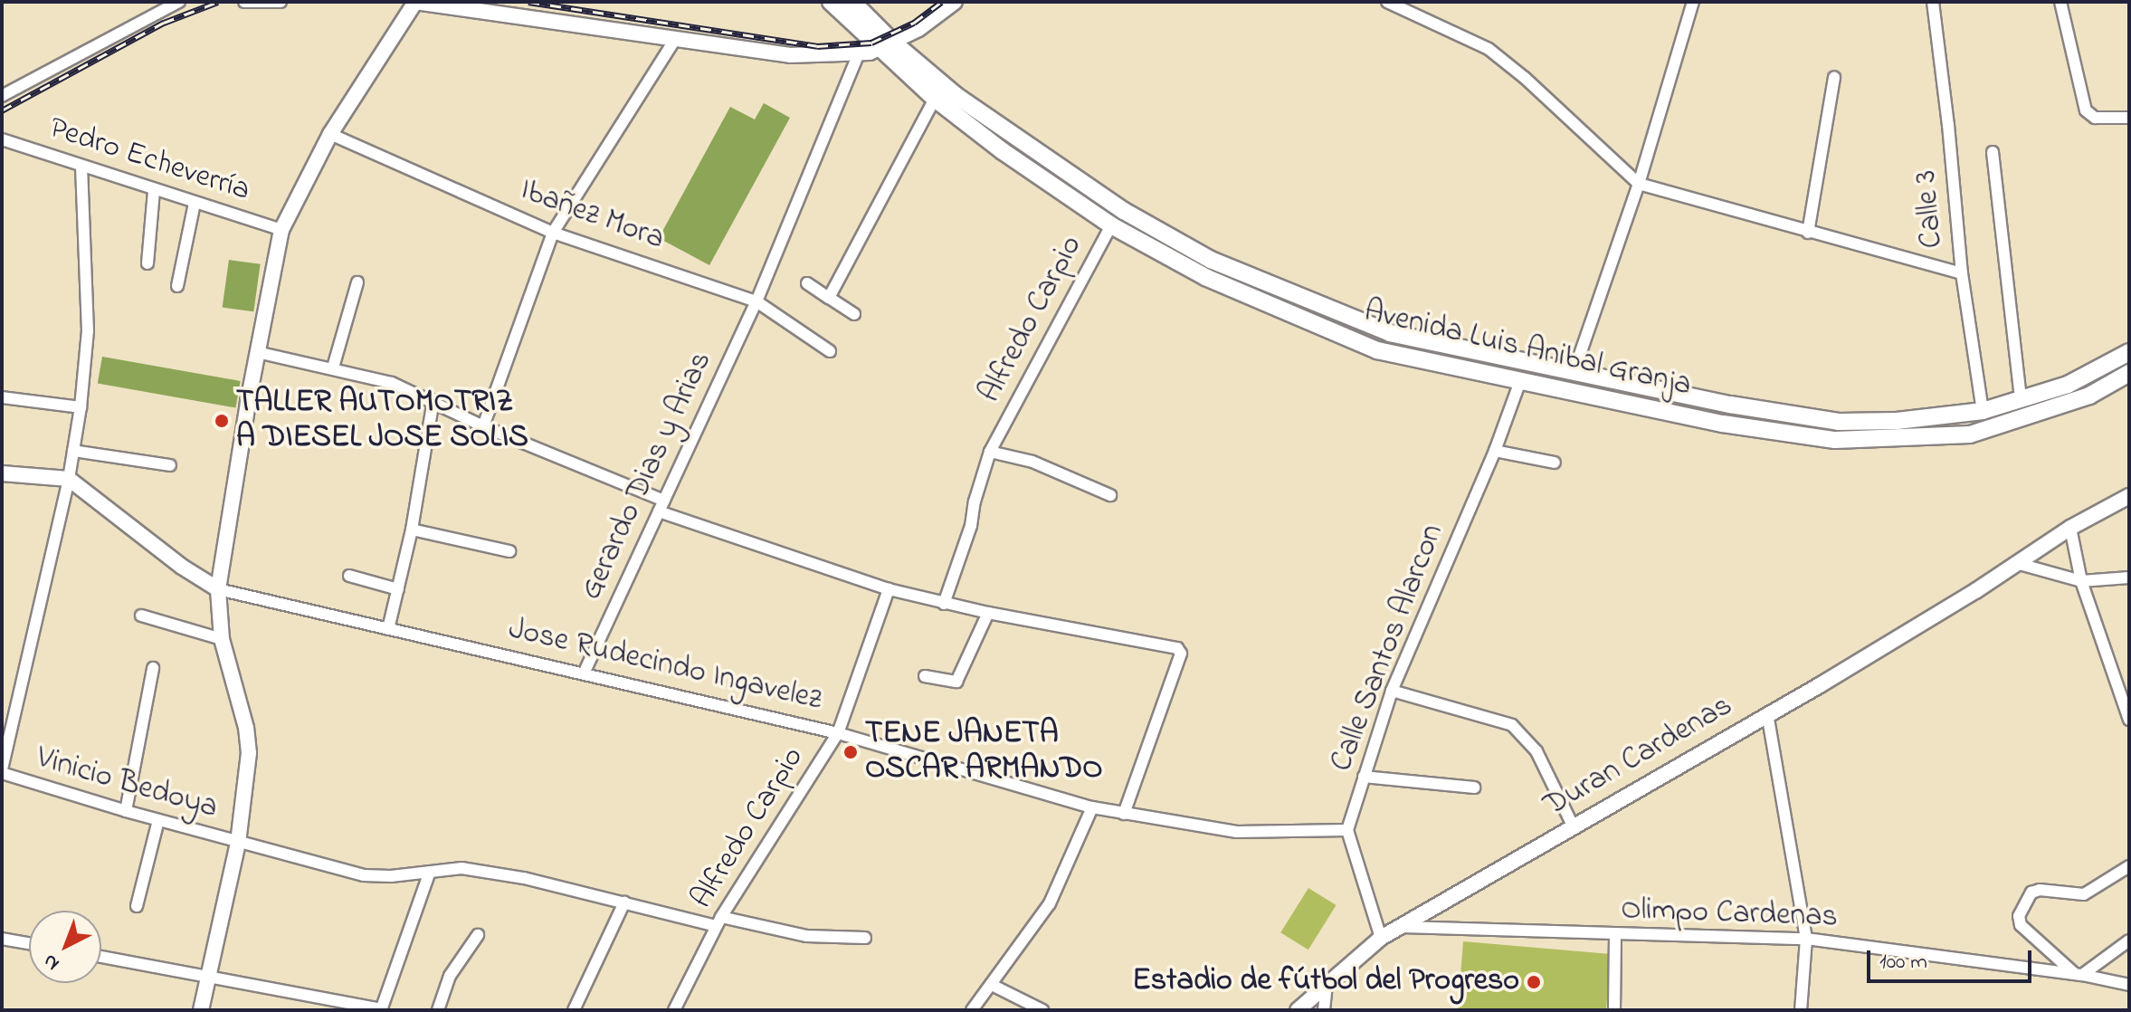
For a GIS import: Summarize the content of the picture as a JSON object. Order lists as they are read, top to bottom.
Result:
{
  "streets": {
    "main road": ["Avenida Luis Anibal Granja"],
    "street": [
      "Pedro Echeverría",
      "Calle 3",
      "Ibañez Mora",
      "Alfredo Carpio",
      "Gerardo Dias y Arias",
      "Calle Santos Alarcon",
      "Jose Rudecindo Ingavelez",
      "Duran Cardenas",
      "Vinicio Bedoya",
      "Olimpo Cardenas"
    ]
  },
  "crossings": [
    ["Calle 3", "Avenida Luis Anibal Granja"],
    ["Ibañez Mora", "Gerardo Dias y Arias"],
    ["Alfredo Carpio", "Avenida Luis Anibal Granja"],
    ["Alfredo Carpio", "Jose Rudecindo Ingavelez"],
    ["Alfredo Carpio", "Vinicio Bedoya"],
    ["Avenida Luis Anibal Granja", "Calle Santos Alarcon"],
    ["Gerardo Dias y Arias", "Jose Rudecindo Ingavelez"],
    ["Calle Santos Alarcon", "Jose Rudecindo Ingavelez"],
    ["Duran Cardenas", "Olimpo Cardenas"]
  ],
  "places": ["TALLER AUTOMOTRIZ A DIESEL JOSE SOLIS", "TENE JANETA OSCAR ARMANDO", "Estadio de fútbol del Progreso"],
  "scale_bar": "100 m",
  "north": "bottom left"
}
